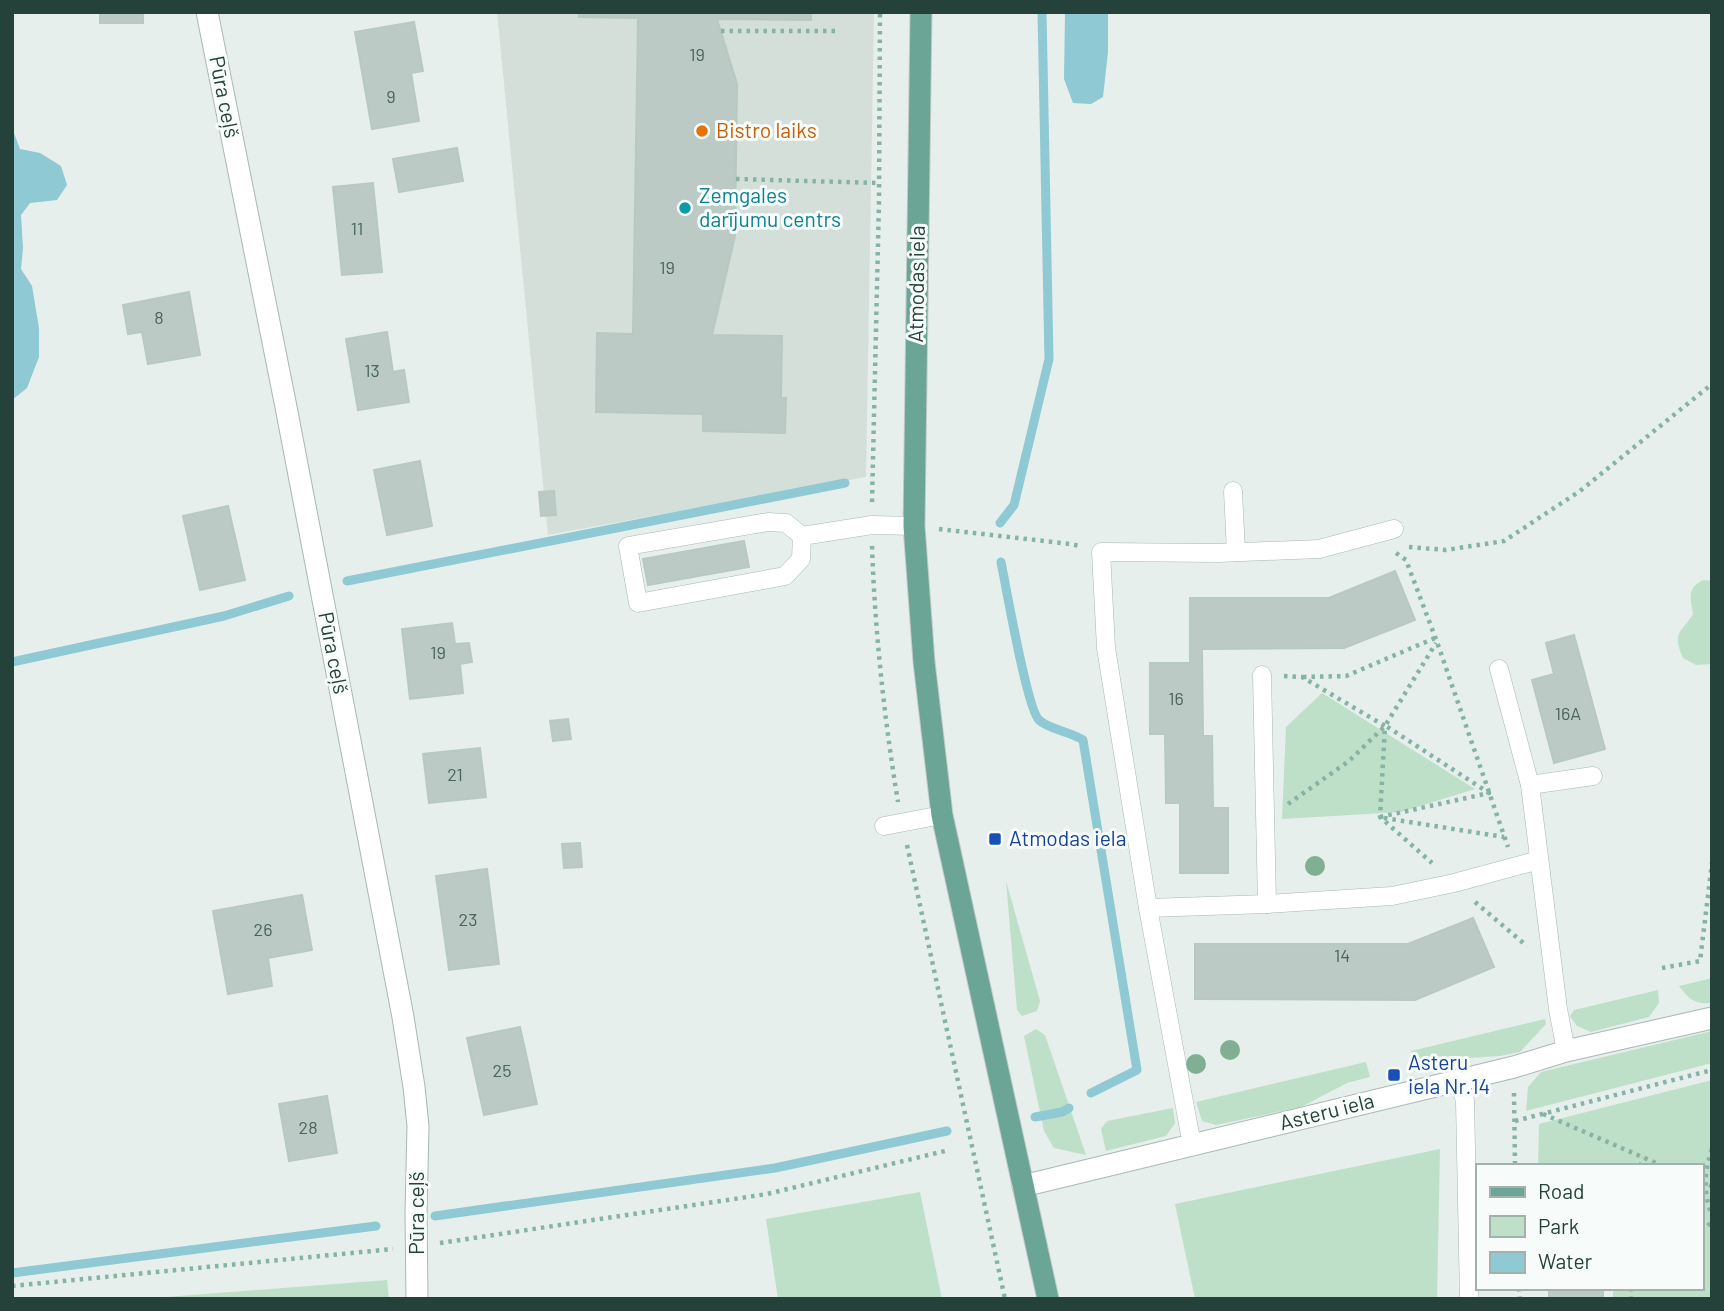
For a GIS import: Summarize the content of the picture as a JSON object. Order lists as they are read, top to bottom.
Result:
{
  "streets": {
    "main road": ["Atmodas iela"],
    "street": ["Pūra ceļš", "Asteru iela"]
  },
  "crossings": [
    ["Atmodas iela", "Asteru iela"]
  ],
  "places": {
    "other": ["Bistro laiks", "Zemgales darījumu centrs"],
    "transit": ["Atmodas iela", "Asteru iela Nr.14"]
  },
  "house_numbers": [
    "19",
    "9",
    "11",
    "19",
    "8",
    "13",
    "19",
    "16",
    "16A",
    "21",
    "23",
    "26",
    "14",
    "25",
    "28"
  ],
  "legend": ["Road", "Park", "Water"]
}
